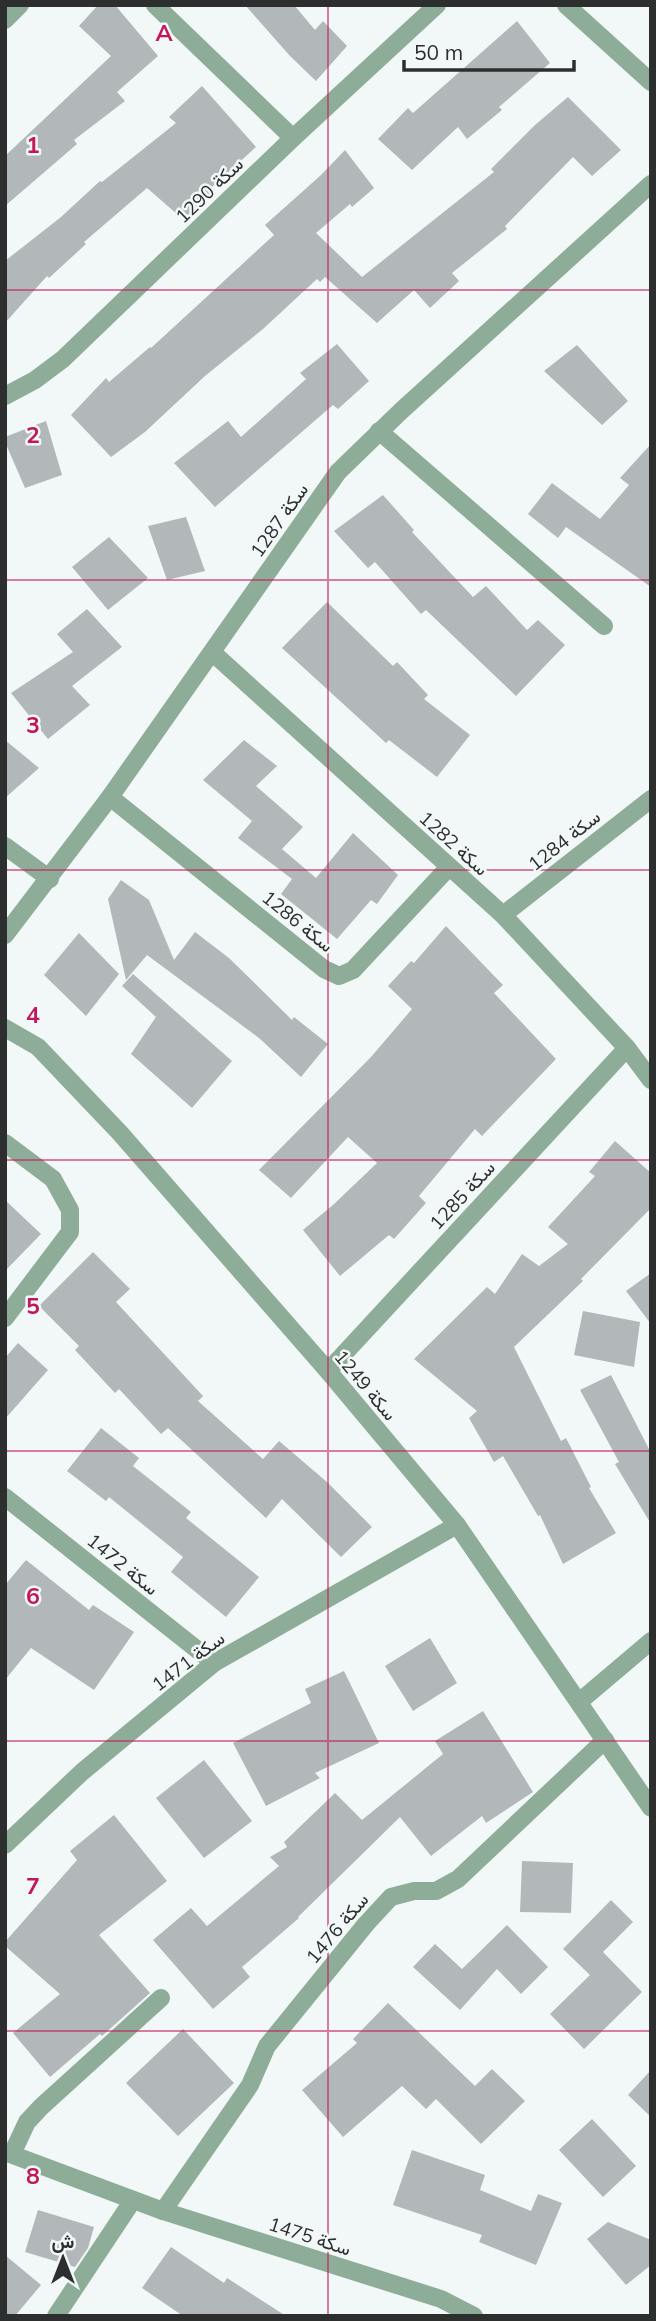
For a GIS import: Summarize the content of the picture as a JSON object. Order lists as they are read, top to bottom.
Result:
{
  "streets": {
    "street": [
      "سكة 1290",
      "سكة 1287",
      "سكة 1284",
      "سكة 1282",
      "سكة 1286",
      "سكة 1285",
      "سكة 1249",
      "سكة 1472",
      "سكة 1471",
      "سكة 1476",
      "سكة 1475"
    ]
  },
  "crossings": [
    ["سكة 1287", "سكة 1282"],
    ["سكة 1287", "سكة 1286"],
    ["سكة 1284", "سكة 1282"],
    ["سكة 1282", "سكة 1286"],
    ["سكة 1282", "سكة 1285"],
    ["سكة 1285", "سكة 1249"],
    ["سكة 1249", "سكة 1471"],
    ["سكة 1249", "سكة 1476"],
    ["سكة 1472", "سكة 1471"],
    ["سكة 1476", "سكة 1475"]
  ],
  "scale_bar": "50 m",
  "north": "top",
  "grid": {
    "columns": ["A"],
    "rows": [
      "1",
      "2",
      "3",
      "4",
      "5",
      "6",
      "7",
      "8"
    ]
  }
}
